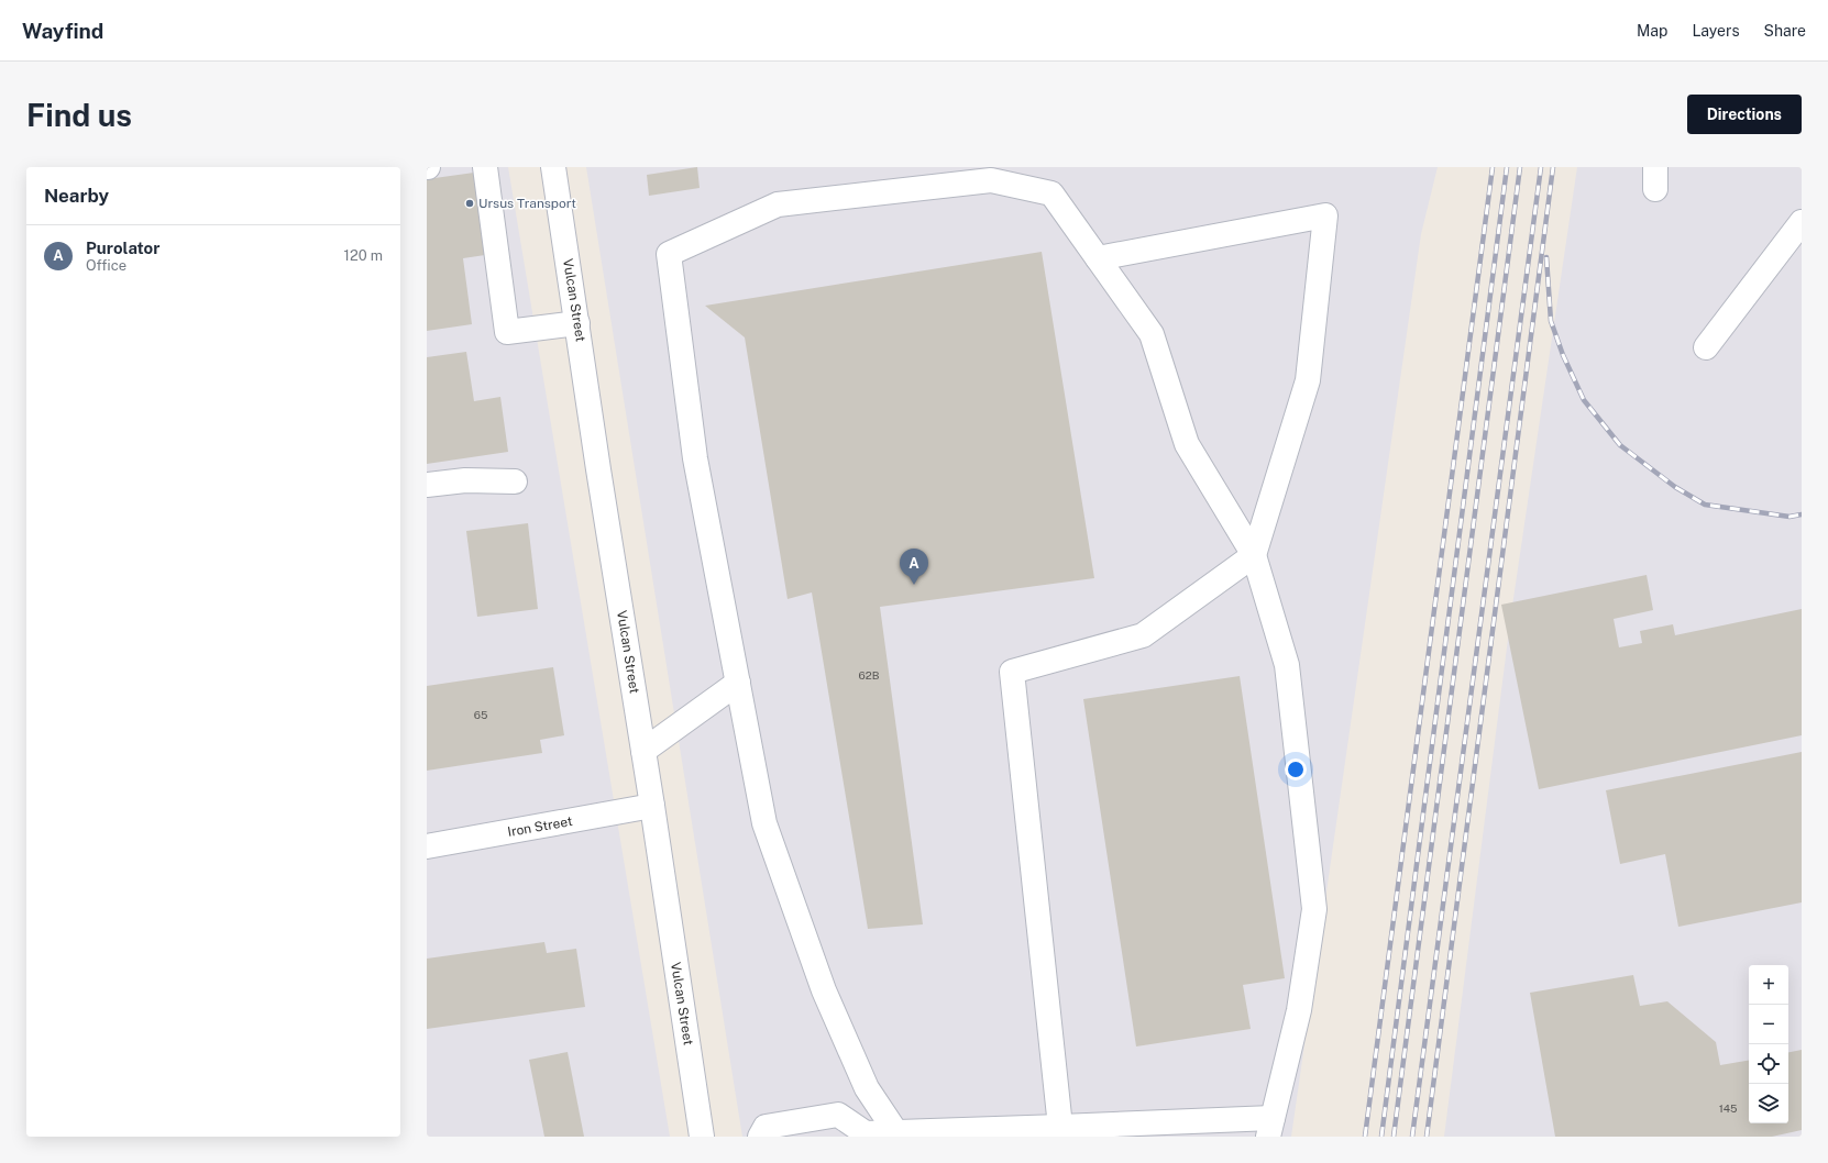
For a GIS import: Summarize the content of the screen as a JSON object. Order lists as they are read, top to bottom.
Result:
{
  "streets": {
    "street": ["Vulcan Street", "Iron Street"]
  },
  "crossings": [
    ["Vulcan Street", "Iron Street"]
  ],
  "places": ["Ursus Transport"],
  "house_numbers": ["62B", "65", "145"],
  "page": {
    "header": "Wayfind",
    "nav": ["Map", "Layers", "Share"],
    "buttons": "Directions",
    "title": "Find us",
    "heading": "Nearby",
    "list": [
      {
        "mark": "A",
        "name": "Purolator",
        "note": "Office",
        "value": "120 m"
      }
    ],
    "pins": "A",
    "map_buttons": ["+", "−"]
  }
}
